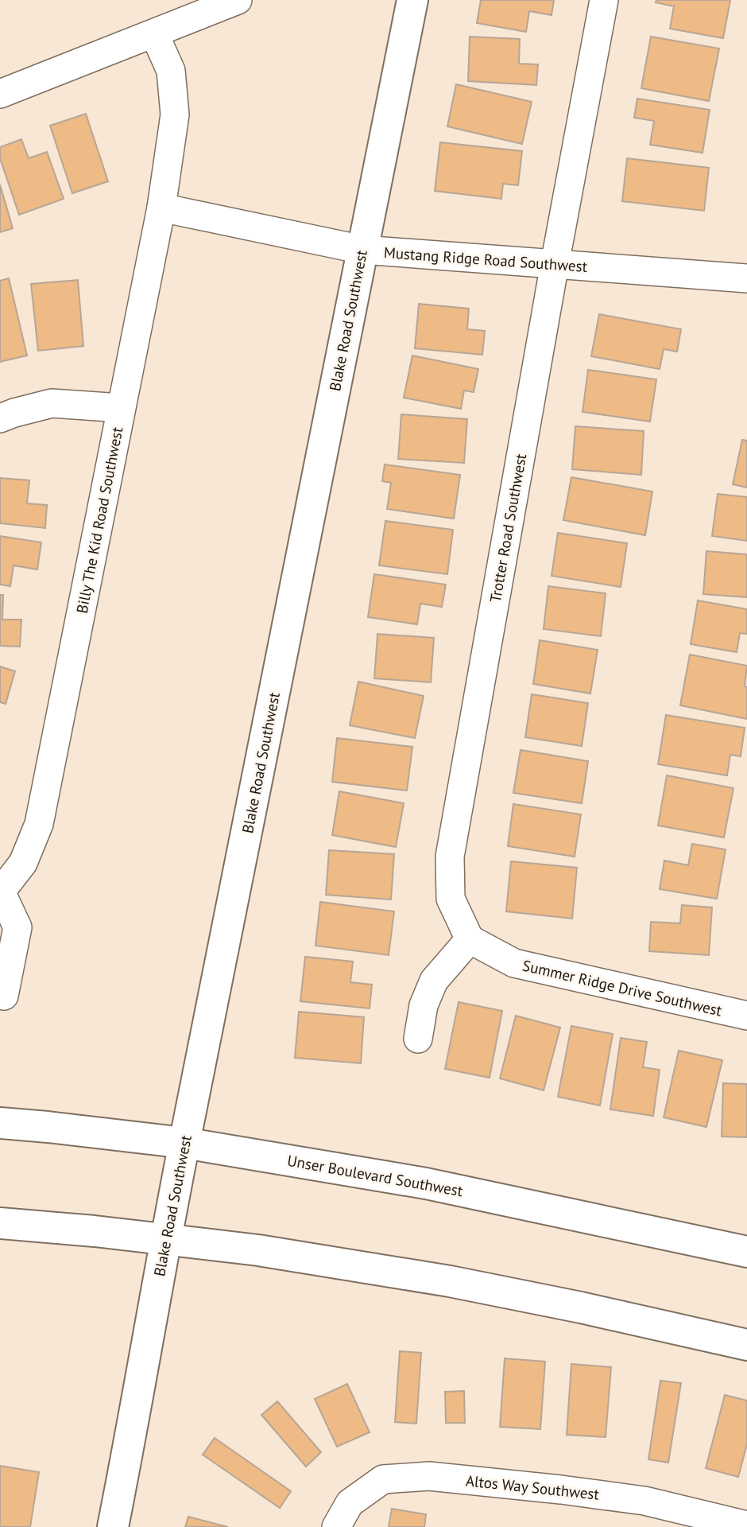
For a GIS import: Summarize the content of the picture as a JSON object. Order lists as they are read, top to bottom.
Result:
{
  "streets": {
    "main road": ["Blake Road Southwest", "Unser Boulevard Southwest"],
    "street": [
      "Mustang Ridge Road Southwest",
      "Billy The Kid Road Southwest",
      "Trotter Road Southwest",
      "Summer Ridge Drive Southwest",
      "Altos Way Southwest"
    ]
  },
  "crossings": [
    ["Mustang Ridge Road Southwest", "Blake Road Southwest"],
    ["Mustang Ridge Road Southwest", "Billy The Kid Road Southwest"],
    ["Mustang Ridge Road Southwest", "Trotter Road Southwest"],
    ["Blake Road Southwest", "Unser Boulevard Southwest"],
    ["Trotter Road Southwest", "Summer Ridge Drive Southwest"]
  ]
}
